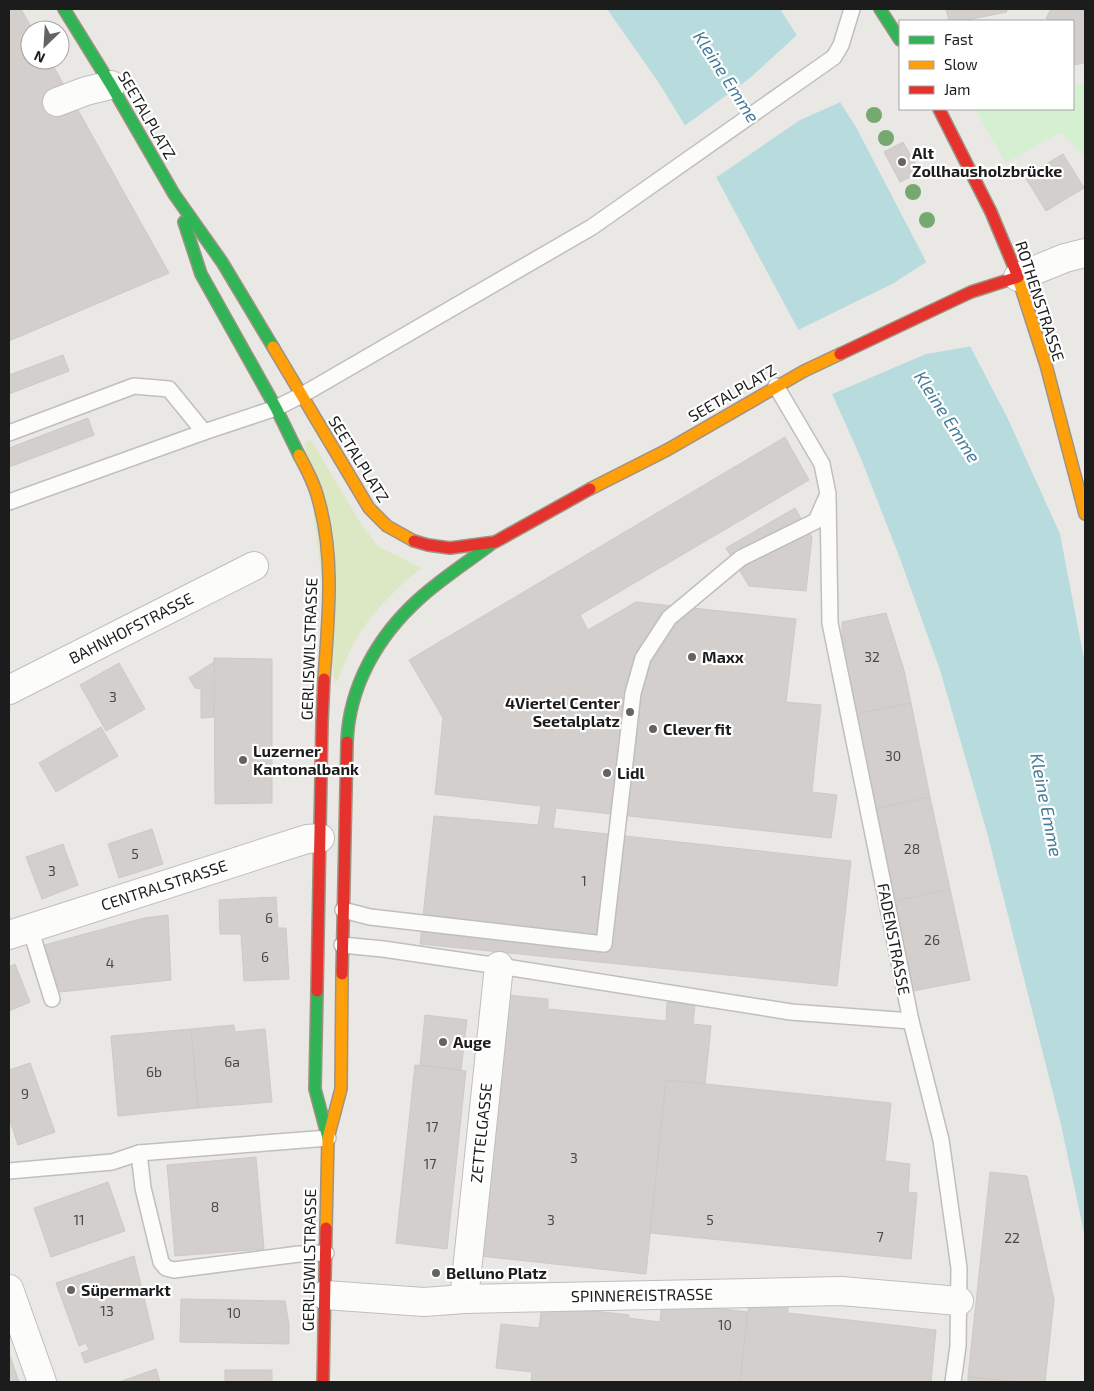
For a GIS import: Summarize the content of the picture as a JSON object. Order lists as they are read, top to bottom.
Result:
{
  "streets": {
    "main road": ["SEETALPLATZ", "ROTHENSTRASSE", "GERLISWILSTRASSE"],
    "street": [
      "BAHNHOFSTRASSE",
      "CENTRALSTRASSE",
      "ZETTELGASSE",
      "SPINNEREISTRASSE"
    ],
    "lane": ["FADENSTRASSE"]
  },
  "crossings": [
    ["SEETALPLATZ", "ROTHENSTRASSE"],
    ["SEETALPLATZ", "GERLISWILSTRASSE"],
    ["SEETALPLATZ", "FADENSTRASSE"],
    ["GERLISWILSTRASSE", "CENTRALSTRASSE"],
    ["GERLISWILSTRASSE", "SPINNEREISTRASSE"],
    ["FADENSTRASSE", "SPINNEREISTRASSE"],
    ["ZETTELGASSE", "SPINNEREISTRASSE"]
  ],
  "water": ["Kleine Emme"],
  "places": [
    "Alt Zollhausholzbrücke",
    "Maxx",
    "4Viertel Center Seetalplatz",
    "Clever fit",
    "Luzerner Kantonalbank",
    "Lidl",
    "Auge",
    "Belluno Platz",
    "Süpermarkt"
  ],
  "house_numbers": [
    "32",
    "3",
    "30",
    "28",
    "5",
    "3",
    "1",
    "6",
    "26",
    "6",
    "4",
    "6a",
    "6b",
    "9",
    "17",
    "3",
    "17",
    "8",
    "11",
    "3",
    "5",
    "7",
    "22",
    "13",
    "10",
    "10"
  ],
  "legend": ["Fast", "Slow", "Jam"],
  "north": "bottom left"
}
